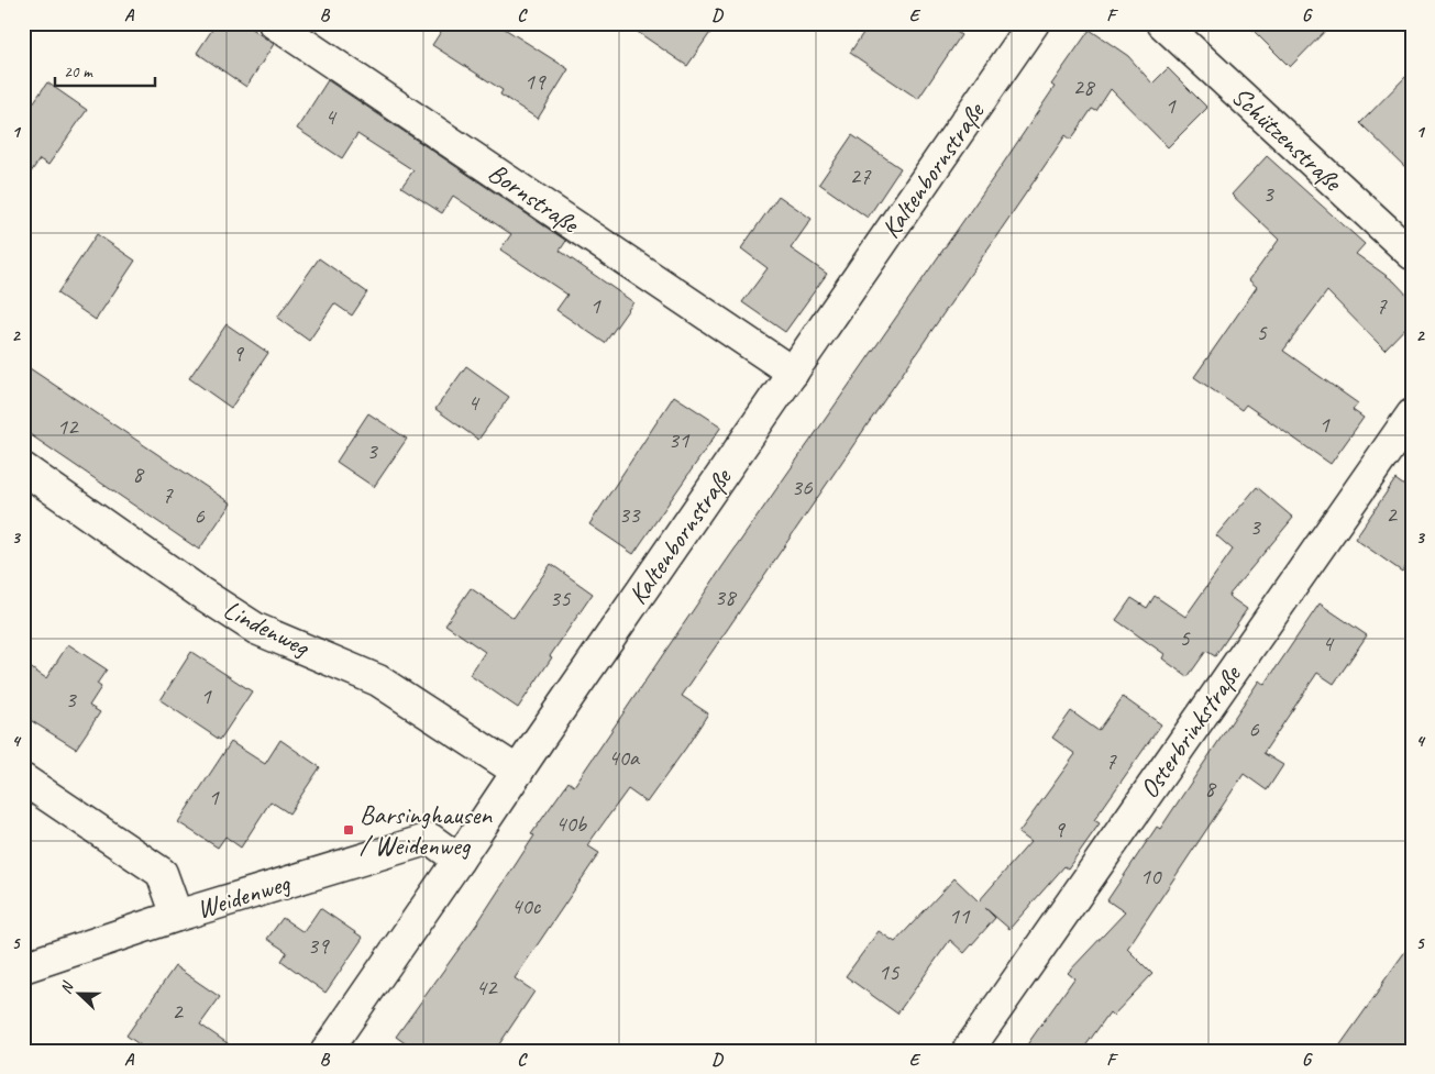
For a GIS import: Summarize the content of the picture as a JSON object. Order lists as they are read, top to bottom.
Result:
{
  "streets": {
    "street": [
      "Schützenstraße",
      "Kaltenbornstraße",
      "Bornstraße",
      "Lindenweg",
      "Osterbrinkstraße",
      "Weidenweg"
    ]
  },
  "crossings": [
    ["Kaltenbornstraße", "Bornstraße"],
    ["Kaltenbornstraße", "Lindenweg"],
    ["Kaltenbornstraße", "Weidenweg"]
  ],
  "places": {
    "transit": ["Barsinghausen / Weidenweg"]
  },
  "house_numbers": [
    "19",
    "28",
    "1",
    "4",
    "27",
    "3",
    "1",
    "7",
    "5",
    "9",
    "4",
    "1",
    "12",
    "31",
    "3",
    "8",
    "36",
    "7",
    "33",
    "2",
    "6",
    "3",
    "38",
    "35",
    "5",
    "4",
    "1",
    "3",
    "6",
    "40a",
    "7",
    "8",
    "1",
    "40b",
    "9",
    "10",
    "40c",
    "11",
    "39",
    "15",
    "42",
    "2"
  ],
  "scale_bar": "20 m",
  "north": "left",
  "grid": {
    "columns": [
      "A",
      "B",
      "C",
      "D",
      "E",
      "F",
      "G"
    ],
    "rows": [
      "1",
      "2",
      "3",
      "4",
      "5"
    ]
  }
}
